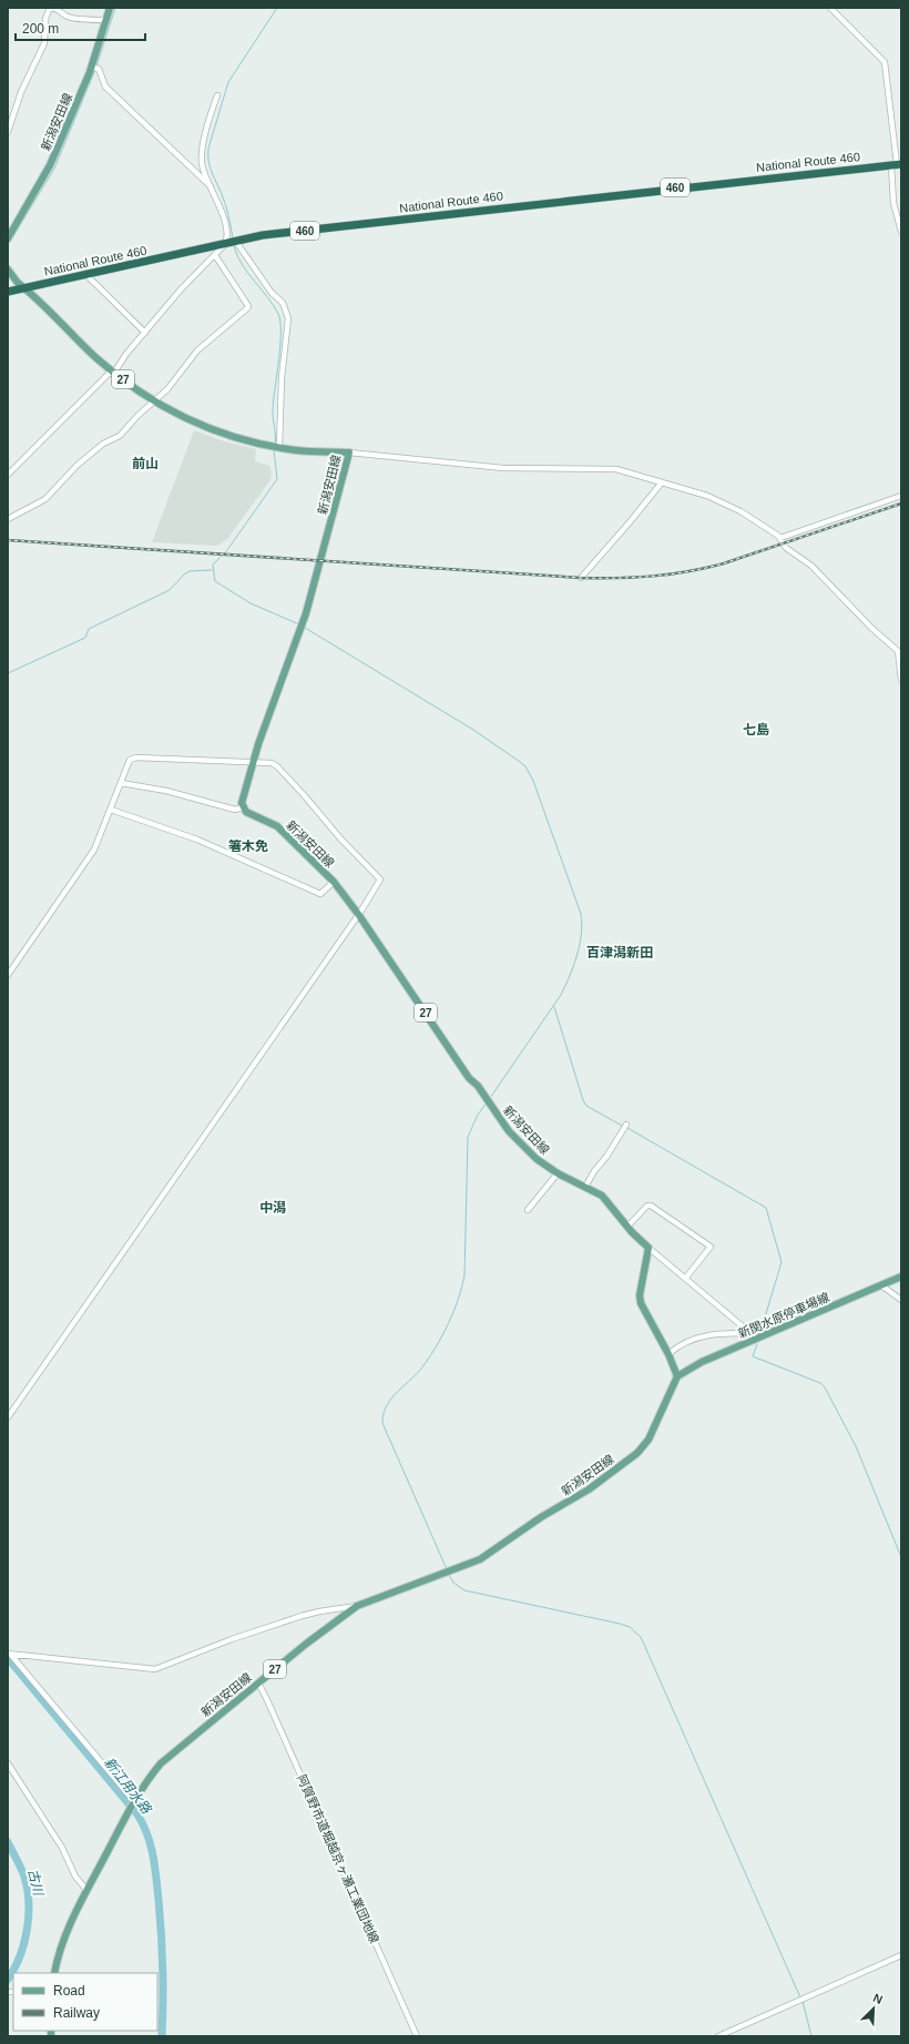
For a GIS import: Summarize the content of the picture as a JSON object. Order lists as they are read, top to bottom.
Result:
{
  "streets": {
    "highway": ["National Route 460", "460"],
    "main road": ["新潟安田線", "27", "新関水原停車場線"],
    "street": ["阿賀野市道堀越京ヶ瀬工業団地線"]
  },
  "crossings": [
    ["新潟安田線", "National Route 460"],
    ["新潟安田線", "新関水原停車場線"],
    ["新潟安田線", "阿賀野市道堀越京ヶ瀬工業団地線"]
  ],
  "districts": [
    "前山",
    "七島",
    "箸木免",
    "百津潟新田",
    "中潟"
  ],
  "water": ["新江用水路", "古川"],
  "legend": ["Road", "Railway"],
  "scale_bar": "200 m",
  "north": "top right"
}
